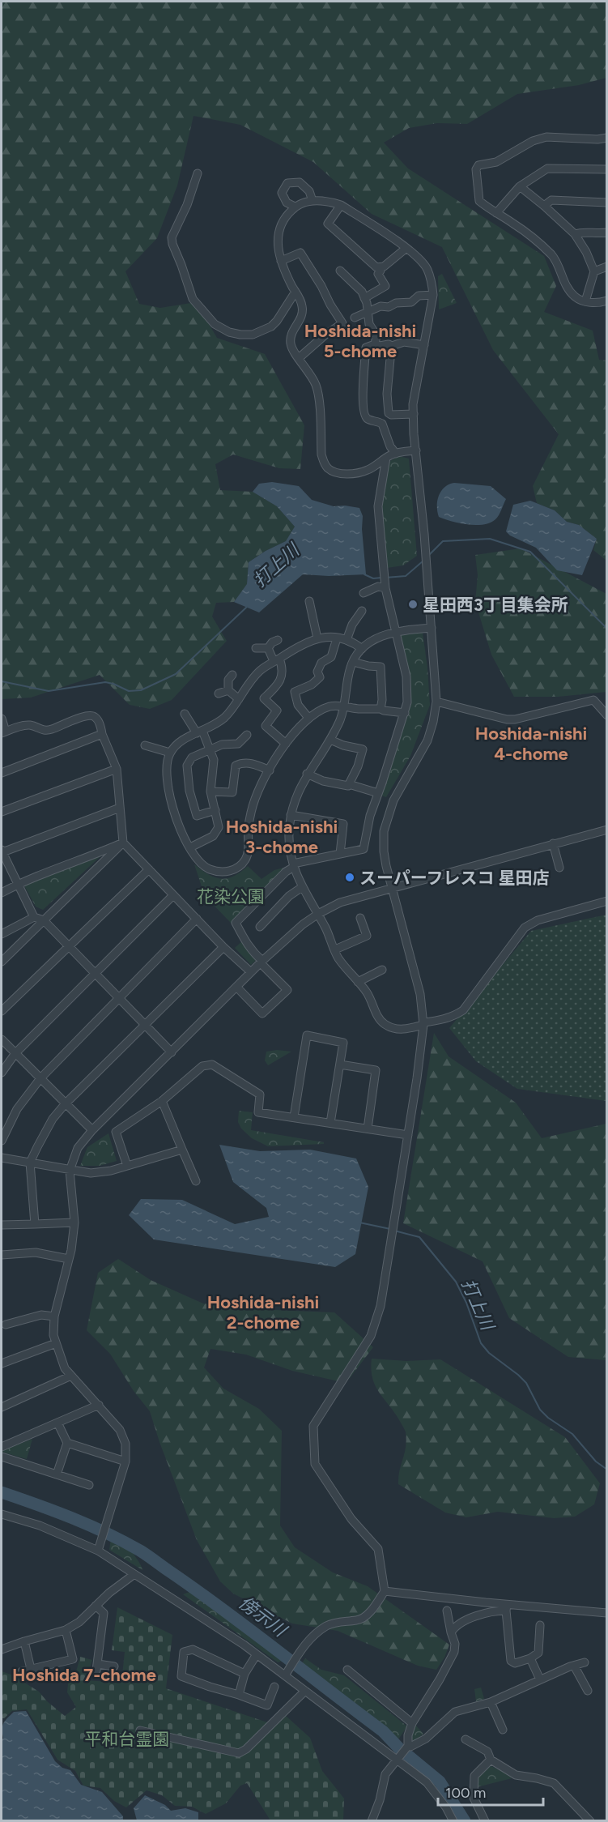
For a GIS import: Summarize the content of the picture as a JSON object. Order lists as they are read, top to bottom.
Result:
{
  "districts": [
    "Hoshida-nishi 5-chome",
    "Hoshida-nishi 4-chome",
    "Hoshida-nishi 3-chome",
    "Hoshida-nishi 2-chome",
    "Hoshida 7-chome"
  ],
  "water": ["打上川", "傍示川"],
  "parks": ["花染公園", "平和台霊園"],
  "places": ["星田西3丁目集会所", "スーパーフレスコ 星田店"],
  "scale_bar": "100 m"
}
